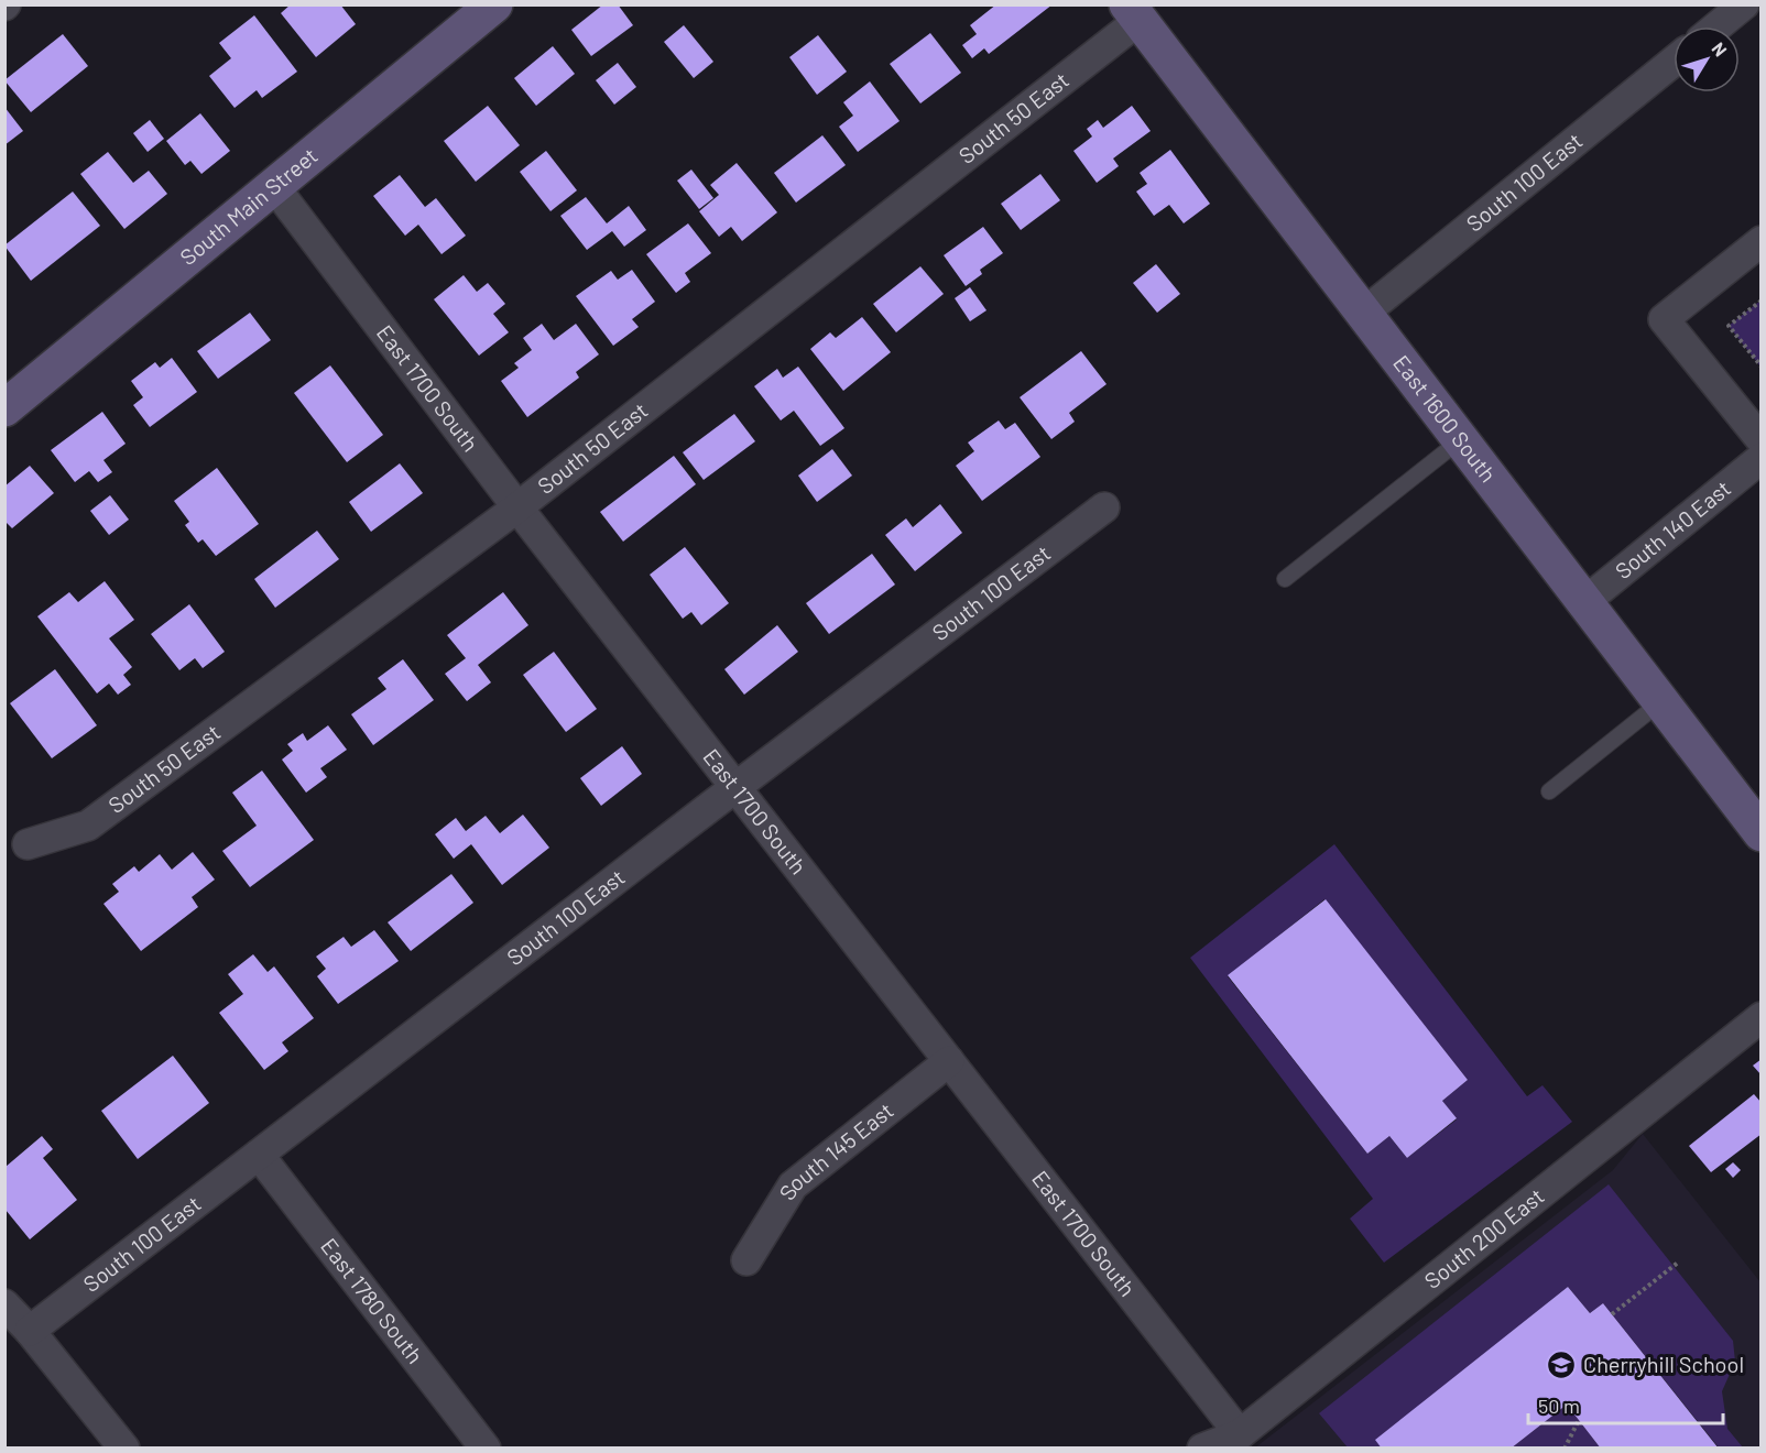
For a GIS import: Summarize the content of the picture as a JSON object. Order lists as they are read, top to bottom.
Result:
{
  "streets": {
    "street": [
      "South 50 East",
      "South 100 East",
      "South Main Street",
      "East 1700 South",
      "East 1600 South",
      "South 140 East",
      "South 145 East",
      "South 200 East",
      "East 1780 South"
    ]
  },
  "crossings": [
    ["South 50 East", "East 1700 South"],
    ["South 50 East", "East 1600 South"],
    ["South 100 East", "East 1700 South"],
    ["South 100 East", "East 1600 South"],
    ["South 100 East", "East 1780 South"],
    ["South Main Street", "East 1700 South"],
    ["East 1700 South", "South 145 East"],
    ["East 1700 South", "South 200 East"],
    ["East 1600 South", "South 140 East"]
  ],
  "places": {
    "school or university": ["Cherryhill School"]
  },
  "scale_bar": "50 m",
  "north": "top right"
}
